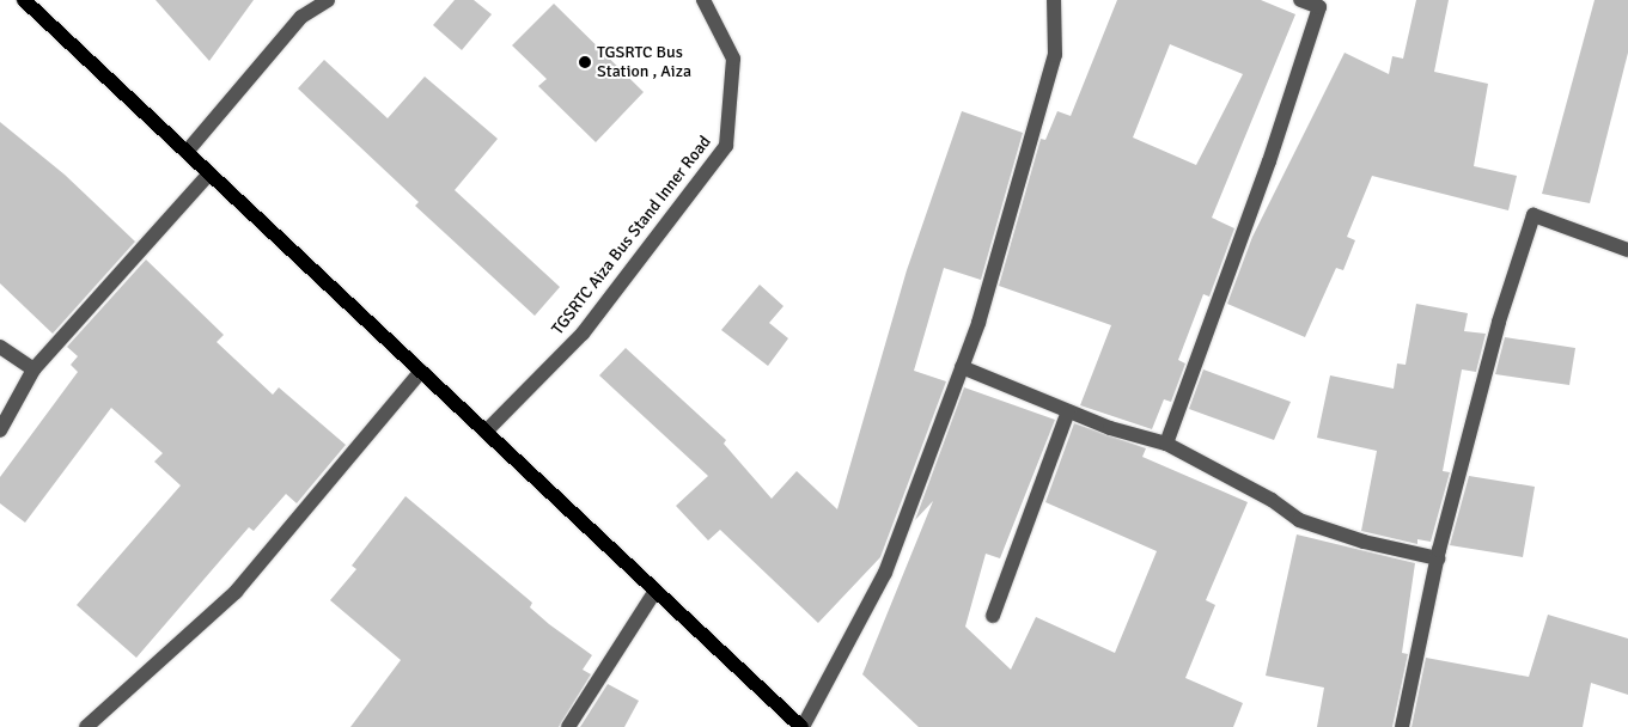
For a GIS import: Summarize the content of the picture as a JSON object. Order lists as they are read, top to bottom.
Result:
{
  "streets": {
    "street": ["TGSRTC Aiza Bus Stand Inner Road"]
  },
  "places": ["TGSRTC Bus Station , Aiza"]
}
